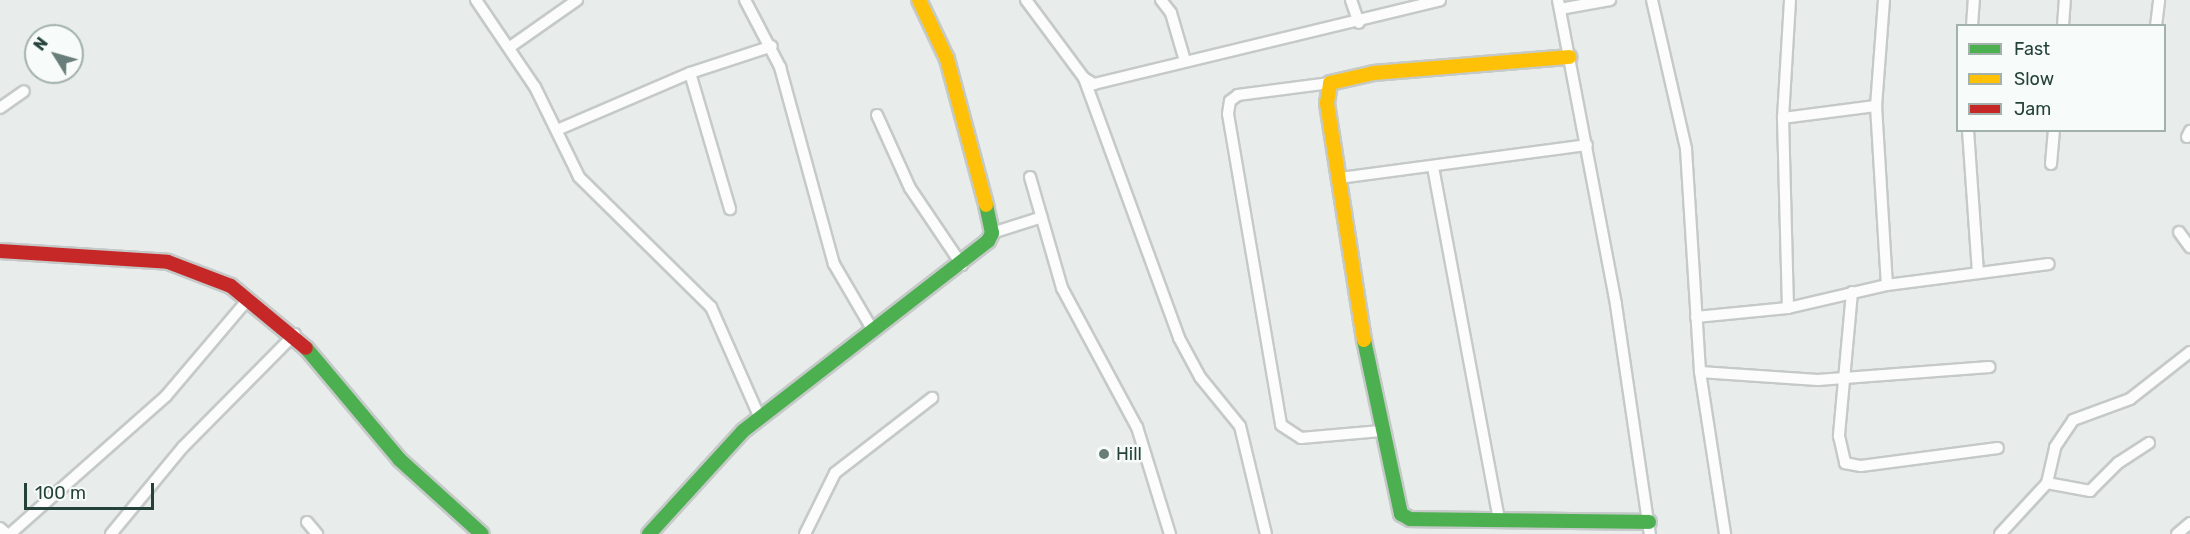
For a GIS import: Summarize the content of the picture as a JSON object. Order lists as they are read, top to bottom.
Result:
{
  "places": ["Hill"],
  "legend": ["Fast", "Slow", "Jam"],
  "scale_bar": "100 m",
  "north": "top left"
}
